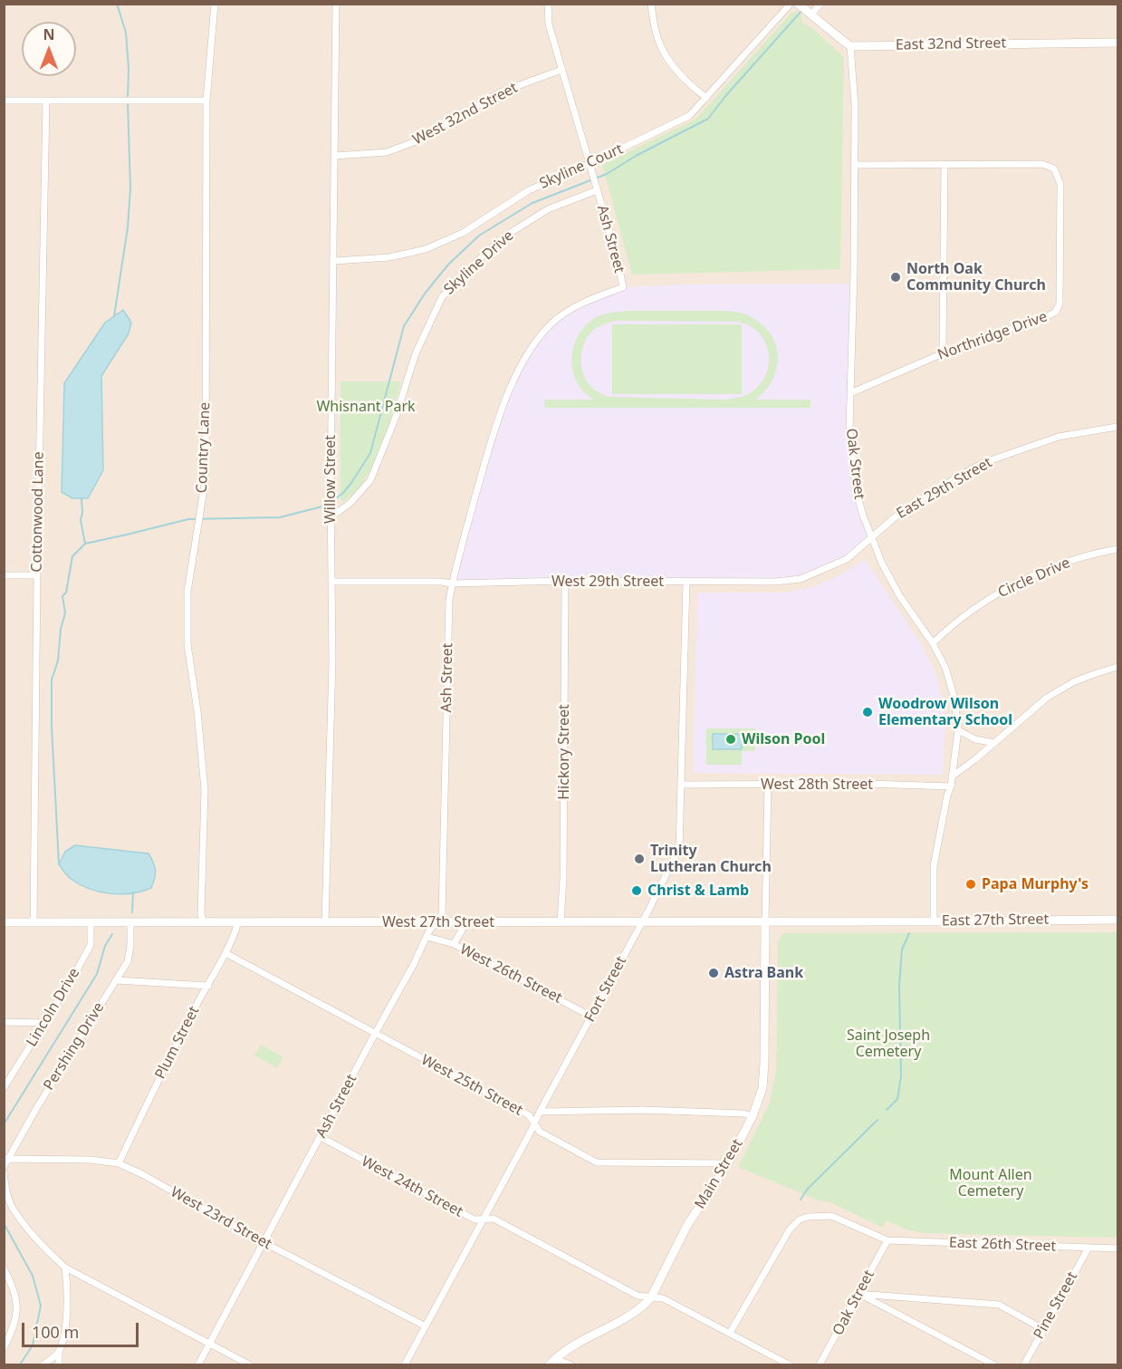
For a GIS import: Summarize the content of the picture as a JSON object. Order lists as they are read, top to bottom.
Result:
{
  "streets": {
    "main road": [
      "East 32nd Street",
      "East 27th Street",
      "West 27th Street",
      "Main Street"
    ],
    "street": [
      "West 32nd Street",
      "Skyline Court",
      "Ash Street",
      "Skyline Drive",
      "Northridge Drive",
      "Country Lane",
      "Oak Street",
      "Willow Street",
      "East 29th Street",
      "Cottonwood Lane",
      "Circle Drive",
      "West 29th Street",
      "Hickory Street",
      "West 28th Street",
      "West 26th Street",
      "Fort Street",
      "Lincoln Drive",
      "Plum Street",
      "Pershing Drive",
      "West 25th Street",
      "West 24th Street",
      "West 23rd Street",
      "East 26th Street",
      "Pine Street"
    ]
  },
  "crossings": [
    ["East 32nd Street", "Oak Street"],
    ["West 32nd Street", "Ash Street"],
    ["West 32nd Street", "Willow Street"],
    ["Skyline Court", "Ash Street"],
    ["Skyline Court", "Willow Street"],
    ["Ash Street", "Skyline Drive"],
    ["Ash Street", "West 29th Street"],
    ["Ash Street", "West 27th Street"],
    ["Ash Street", "West 26th Street"],
    ["Ash Street", "West 25th Street"],
    ["Ash Street", "West 24th Street"],
    ["Ash Street", "West 23rd Street"],
    ["Skyline Drive", "Willow Street"],
    ["Northridge Drive", "Oak Street"],
    ["Country Lane", "West 27th Street"],
    ["Oak Street", "East 29th Street"],
    ["Oak Street", "Circle Drive"],
    ["Oak Street", "West 29th Street"],
    ["Oak Street", "West 28th Street"],
    ["Oak Street", "East 27th Street"],
    ["Oak Street", "East 26th Street"],
    ["Willow Street", "West 29th Street"],
    ["Willow Street", "West 27th Street"],
    ["East 29th Street", "West 29th Street"],
    ["Cottonwood Lane", "West 27th Street"],
    ["West 29th Street", "Hickory Street"],
    ["West 29th Street", "Fort Street"],
    ["Hickory Street", "West 27th Street"],
    ["West 28th Street", "Fort Street"],
    ["East 27th Street", "West 27th Street"],
    ["West 27th Street", "Fort Street"],
    ["West 27th Street", "Lincoln Drive"],
    ["West 27th Street", "Plum Street"],
    ["West 27th Street", "Pershing Drive"],
    ["West 27th Street", "Main Street"],
    ["West 26th Street", "Fort Street"],
    ["Fort Street", "West 25th Street"],
    ["Fort Street", "West 24th Street"],
    ["Fort Street", "West 23rd Street"],
    ["Plum Street", "West 25th Street"],
    ["Plum Street", "West 23rd Street"],
    ["Pershing Drive", "West 23rd Street"],
    ["West 25th Street", "Main Street"],
    ["Main Street", "West 24th Street"],
    ["East 26th Street", "Pine Street"]
  ],
  "parks": ["Whisnant Park", "Saint Joseph Cemetery", "Mount Allen Cemetery"],
  "places": [
    "North Oak Community Church",
    "Woodrow Wilson Elementary School",
    "Wilson Pool",
    "Trinity Lutheran Church",
    "Papa Murphy's",
    "Christ & Lamb",
    "Astra Bank"
  ],
  "scale_bar": "100 m",
  "north": "top"
}
